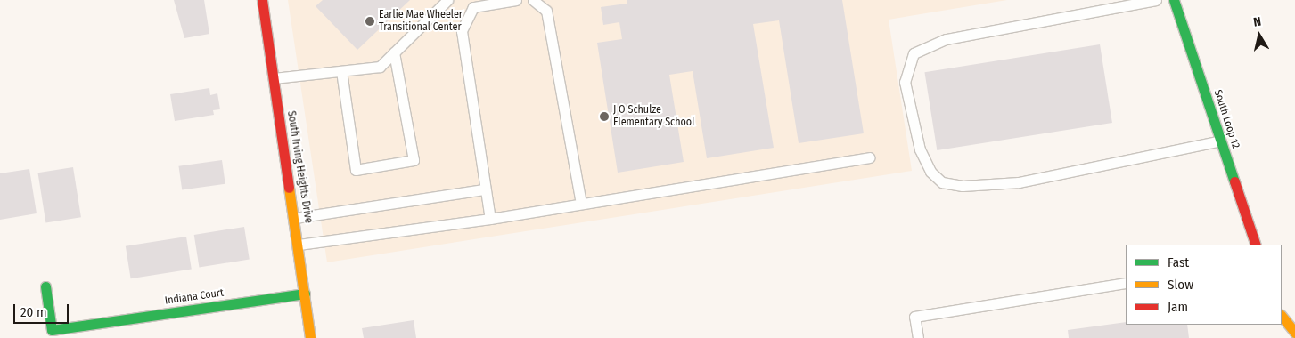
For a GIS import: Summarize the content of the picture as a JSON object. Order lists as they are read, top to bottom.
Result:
{
  "streets": {
    "main road": ["South Loop 12", "South Irving Heights Drive", "Indiana Court"]
  },
  "crossings": [
    ["South Irving Heights Drive", "Indiana Court"]
  ],
  "places": ["Earlie Mae Wheeler Transitional Center", "J O Schulze Elementary School"],
  "legend": ["Fast", "Slow", "Jam"],
  "scale_bar": "20 m",
  "north": "top"
}
